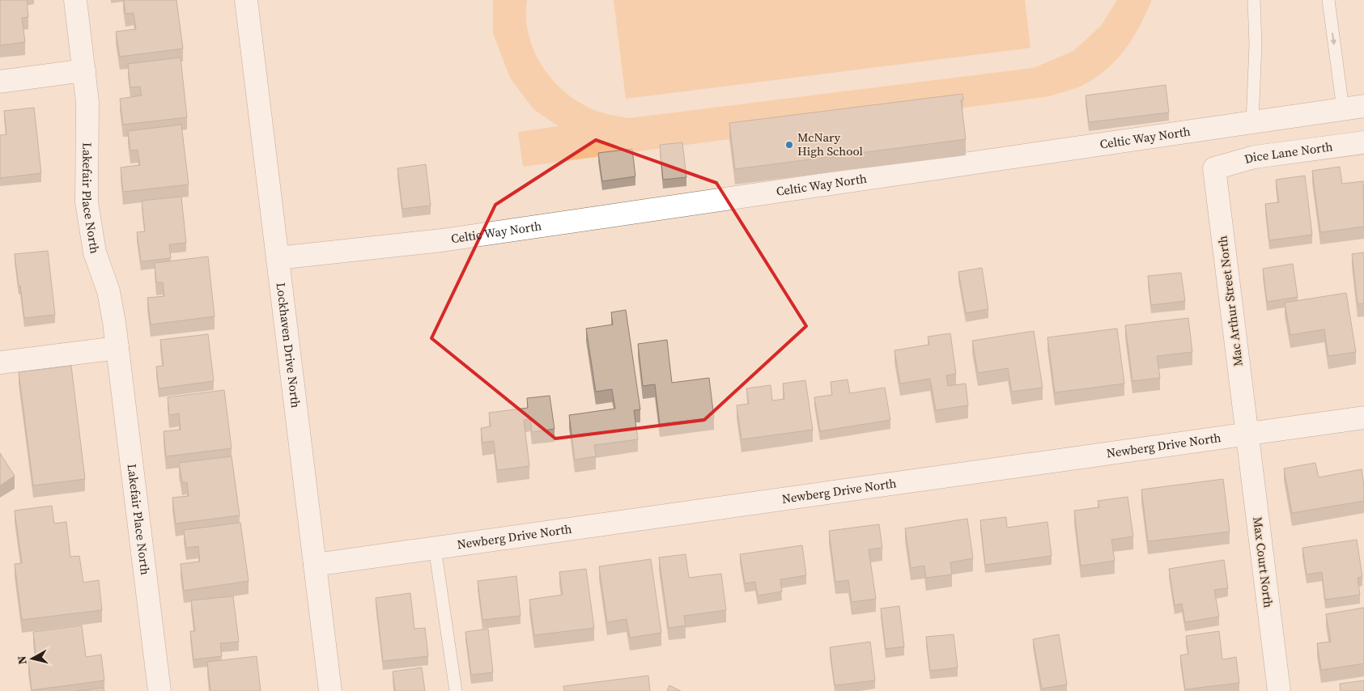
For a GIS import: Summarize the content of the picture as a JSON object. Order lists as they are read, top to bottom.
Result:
{
  "streets": {
    "street": [
      "Celtic Way North",
      "Dice Lane North",
      "Lakefair Place North",
      "Mac Arthur Street North",
      "Lockhaven Drive North",
      "Newberg Drive North",
      "Max Court North"
    ]
  },
  "crossings": [
    ["Celtic Way North", "Lockhaven Drive North"],
    ["Dice Lane North", "Mac Arthur Street North"],
    ["Mac Arthur Street North", "Newberg Drive North"],
    ["Mac Arthur Street North", "Max Court North"],
    ["Lockhaven Drive North", "Newberg Drive North"],
    ["Newberg Drive North", "Max Court North"]
  ],
  "places": ["McNary High School"],
  "north": "left"
}
